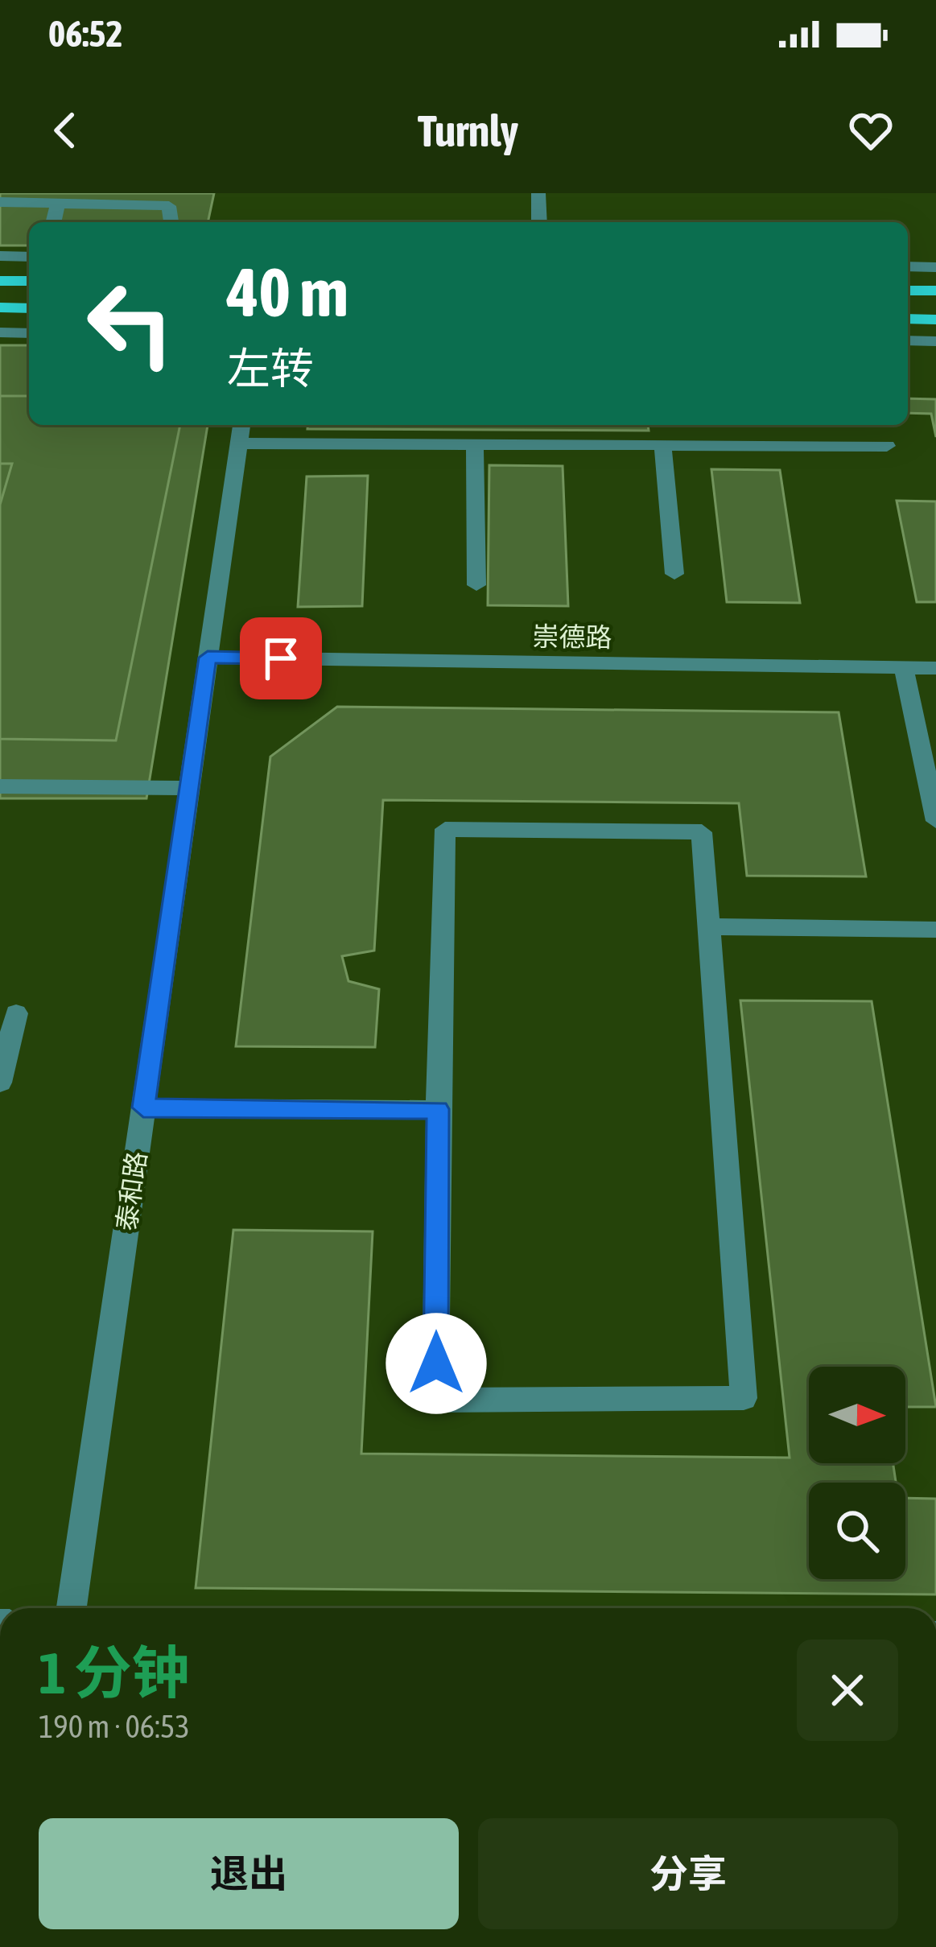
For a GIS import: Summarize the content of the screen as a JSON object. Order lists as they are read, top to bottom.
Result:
{
  "streets": {
    "street": ["崇德路", "泰和路"]
  },
  "crossings": [
    ["崇德路", "泰和路"]
  ],
  "north": "right",
  "page": {
    "status": "06:52",
    "header": "Turnly",
    "turn": ["40 m", "左转"],
    "heading": ["1 分钟", "190 m · 06:53"],
    "buttons": ["退出", "分享"]
  }
}
